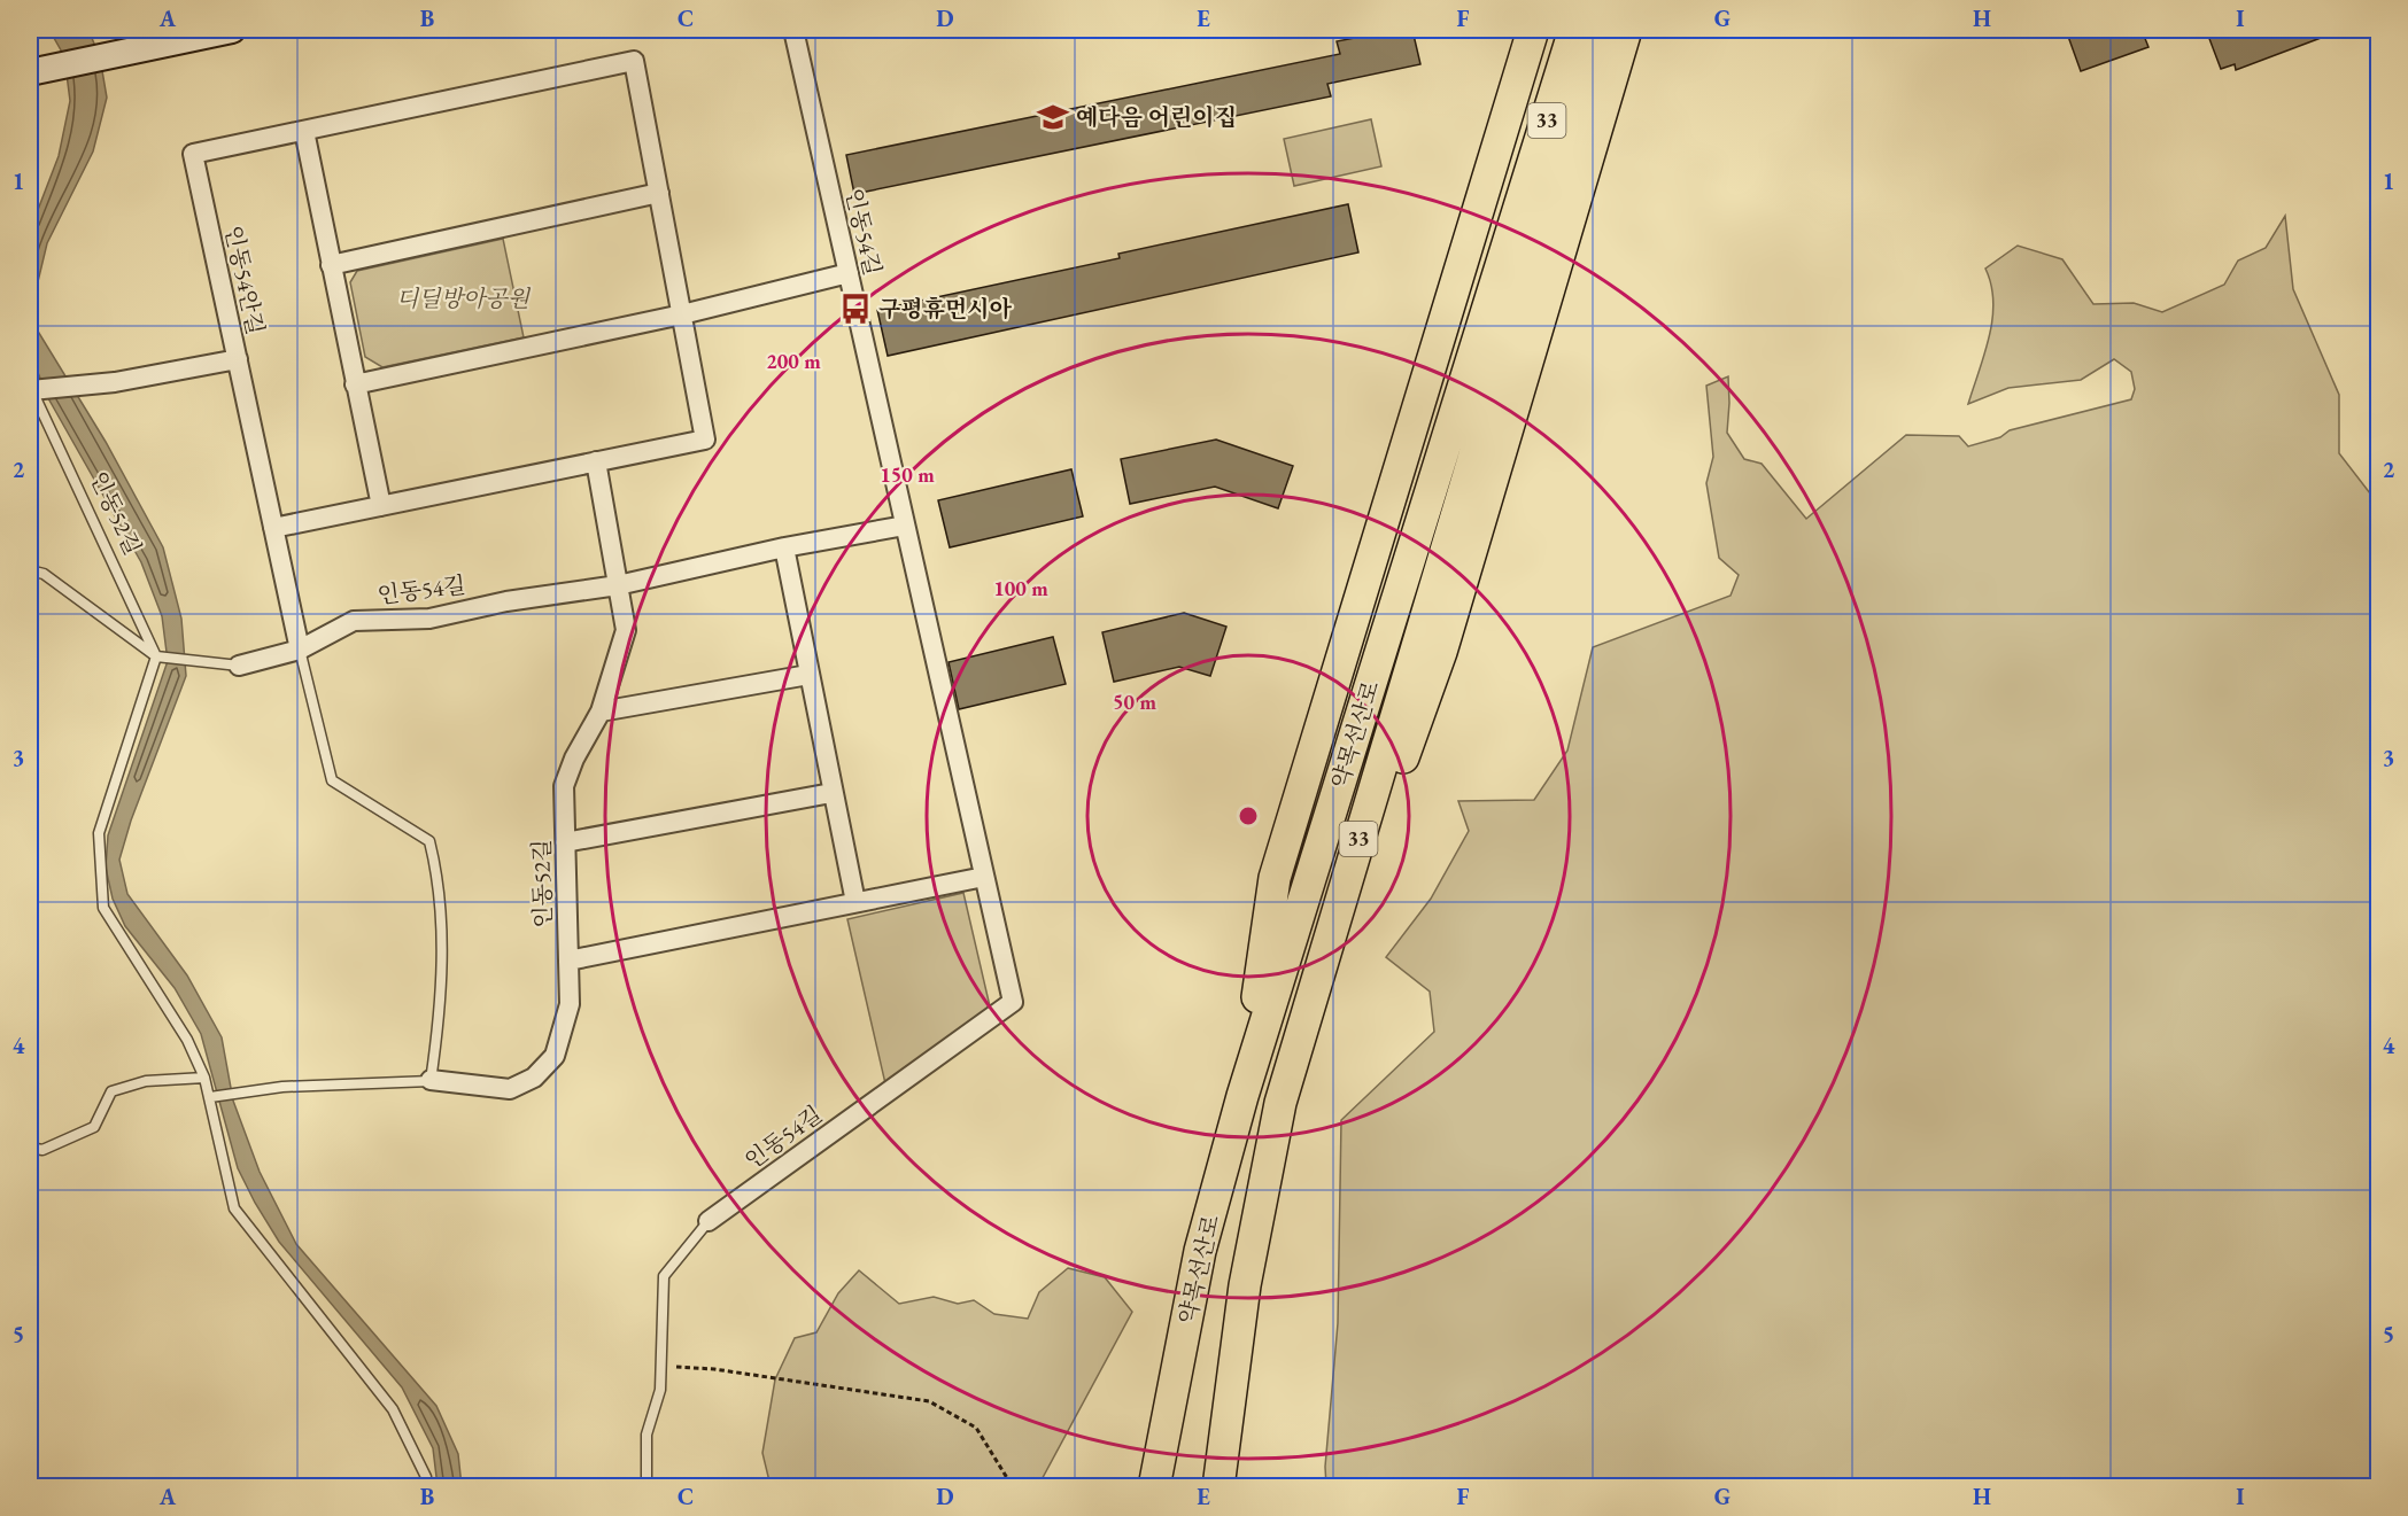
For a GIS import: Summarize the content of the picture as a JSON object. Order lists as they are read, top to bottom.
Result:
{
  "streets": {
    "highway": ["33", "약목선산로"],
    "street": ["인동54길", "인동54안길", "인동52길"]
  },
  "crossings": [
    ["인동54길", "인동54안길"],
    ["인동54길", "인동52길"]
  ],
  "parks": ["디딜방아공원"],
  "places": {
    "school or university": ["예다음 어린이집"],
    "bus stop": ["구평휴먼시아"]
  },
  "grid": {
    "columns": [
      "A",
      "B",
      "C",
      "D",
      "E",
      "F",
      "G",
      "H",
      "I"
    ],
    "rows": [
      "1",
      "2",
      "3",
      "4",
      "5"
    ]
  },
  "rings": [
    "200 m",
    "150 m",
    "100 m",
    "50 m"
  ]
}
